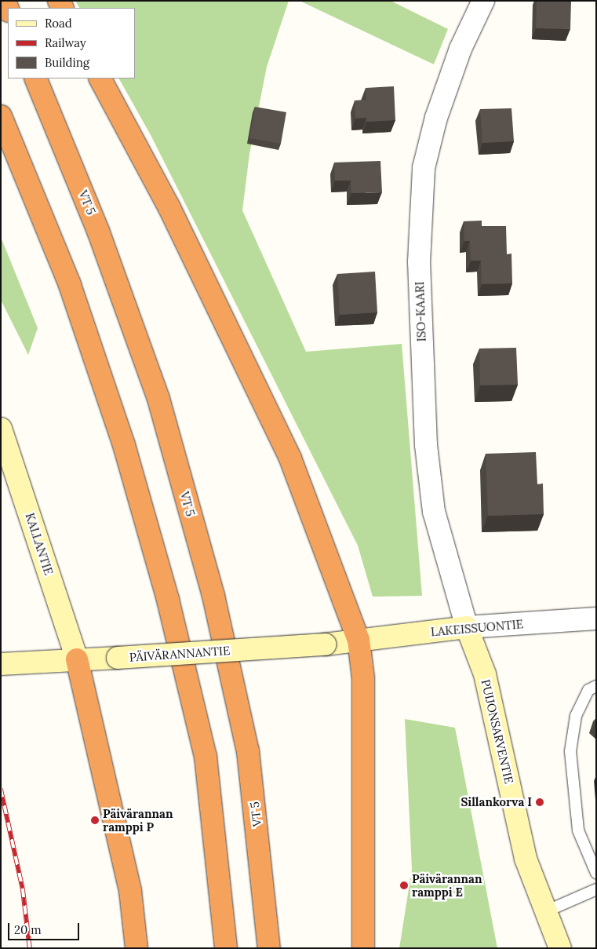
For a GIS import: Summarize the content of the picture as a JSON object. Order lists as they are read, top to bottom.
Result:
{
  "streets": {
    "highway": ["VT 5"],
    "main road": [
      "KALLANTIE",
      "LAKEISSUONTIE",
      "PÄIVÄRANNANTIE",
      "PUIJONSARVENTIE"
    ],
    "street": ["ISO-KAARI"]
  },
  "crossings": [
    ["ISO-KAARI", "LAKEISSUONTIE"],
    ["ISO-KAARI", "PUIJONSARVENTIE"],
    ["KALLANTIE", "PÄIVÄRANNANTIE"],
    ["LAKEISSUONTIE", "PÄIVÄRANNANTIE"],
    ["LAKEISSUONTIE", "PUIJONSARVENTIE"]
  ],
  "places": ["Sillankorva I", "Päivärannan ramppi P", "Päivärannan ramppi E"],
  "legend": ["Road", "Railway", "Building"],
  "scale_bar": "20 m"
}
